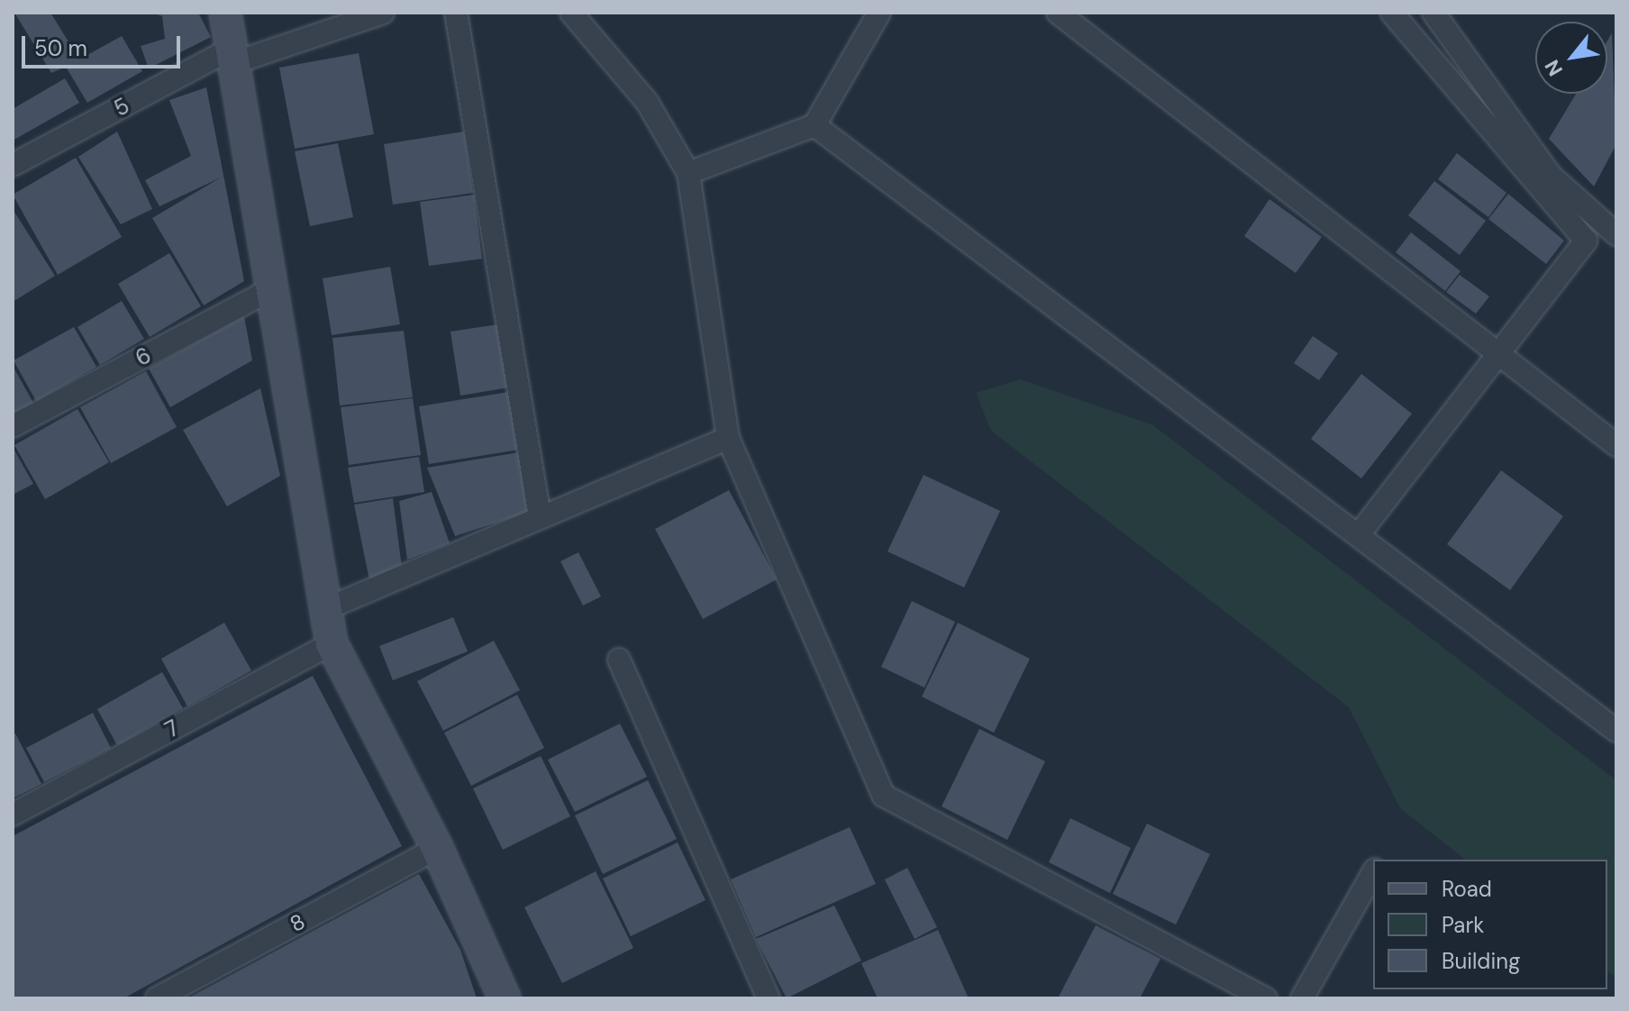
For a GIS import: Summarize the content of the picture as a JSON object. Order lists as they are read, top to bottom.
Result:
{
  "streets": {
    "street": [
      "5",
      "6",
      "7",
      "8"
    ]
  },
  "legend": ["Road", "Park", "Building"],
  "scale_bar": "50 m",
  "north": "bottom left"
}
